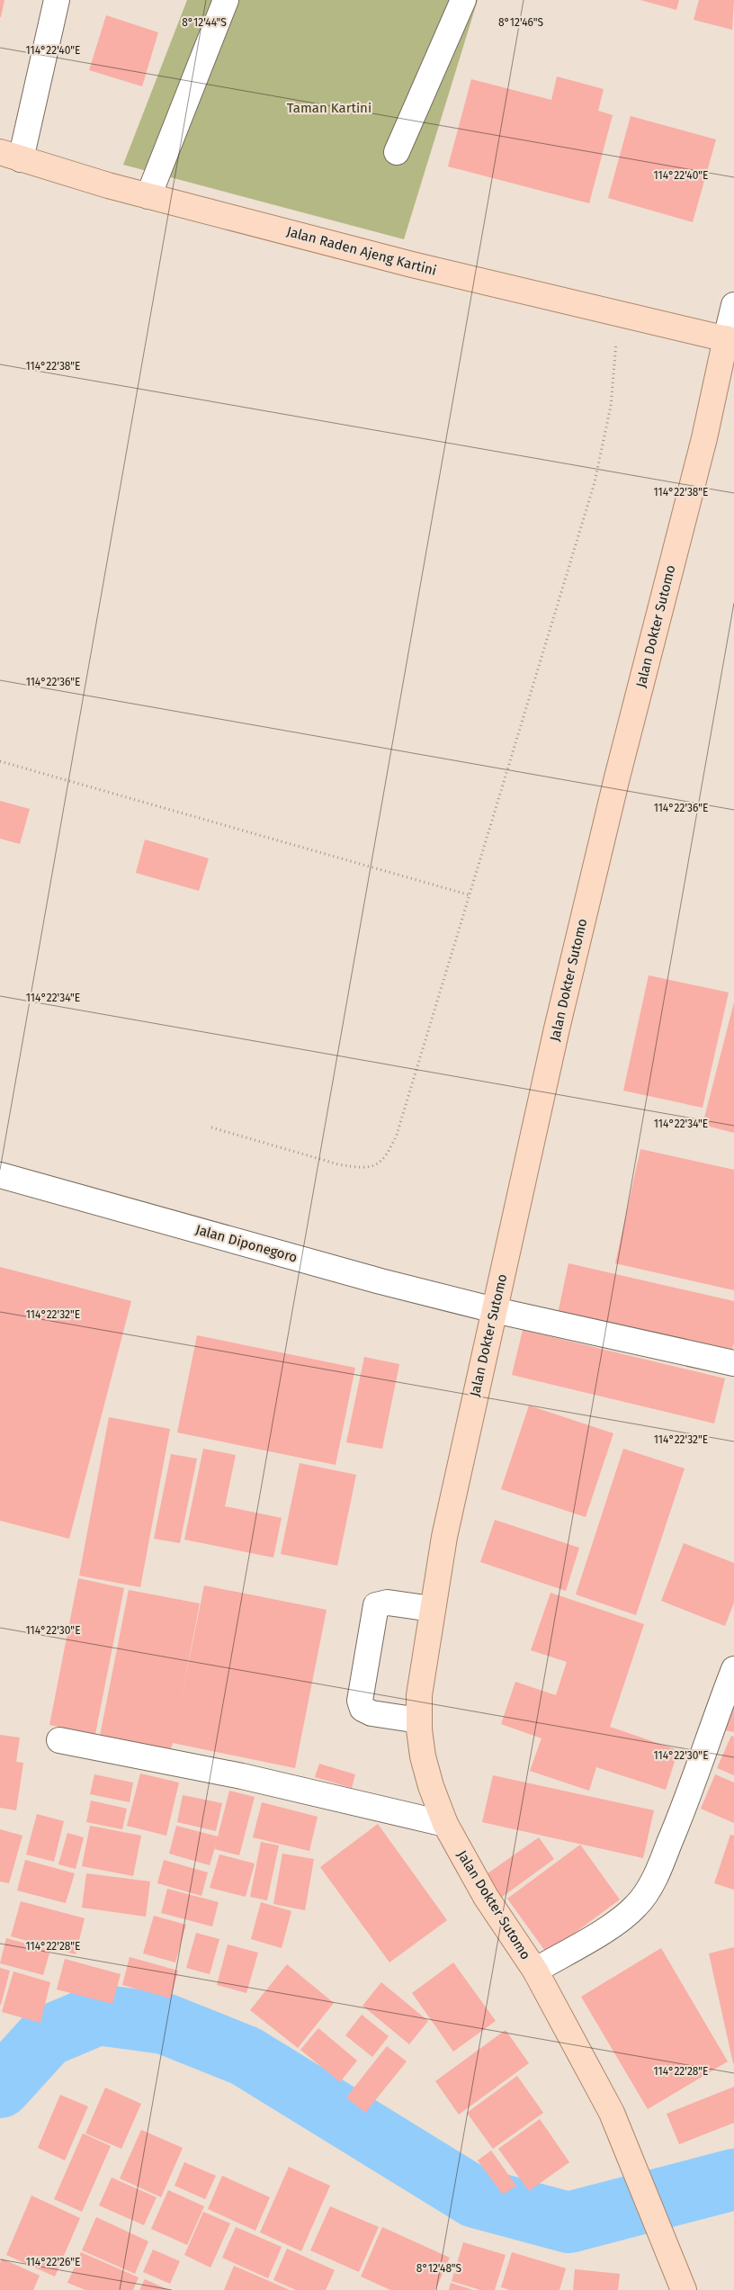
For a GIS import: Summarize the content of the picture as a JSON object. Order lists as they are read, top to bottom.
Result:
{
  "streets": {
    "main road": ["Jalan Raden Ajeng Kartini", "Jalan Dokter Sutomo"],
    "street": ["Jalan Diponegoro"]
  },
  "crossings": [
    ["Jalan Raden Ajeng Kartini", "Jalan Dokter Sutomo"],
    ["Jalan Dokter Sutomo", "Jalan Diponegoro"]
  ],
  "parks": ["Taman Kartini"],
  "coordinates": [
    "8°12'44\"S",
    "8°12'46\"S",
    "114°22'40\"E",
    "114°22'38\"E",
    "114°22'36\"E",
    "114°22'34\"E",
    "114°22'32\"E",
    "114°22'30\"E",
    "114°22'28\"E",
    "114°22'26\"E",
    "8°12'48\"S"
  ]
}
